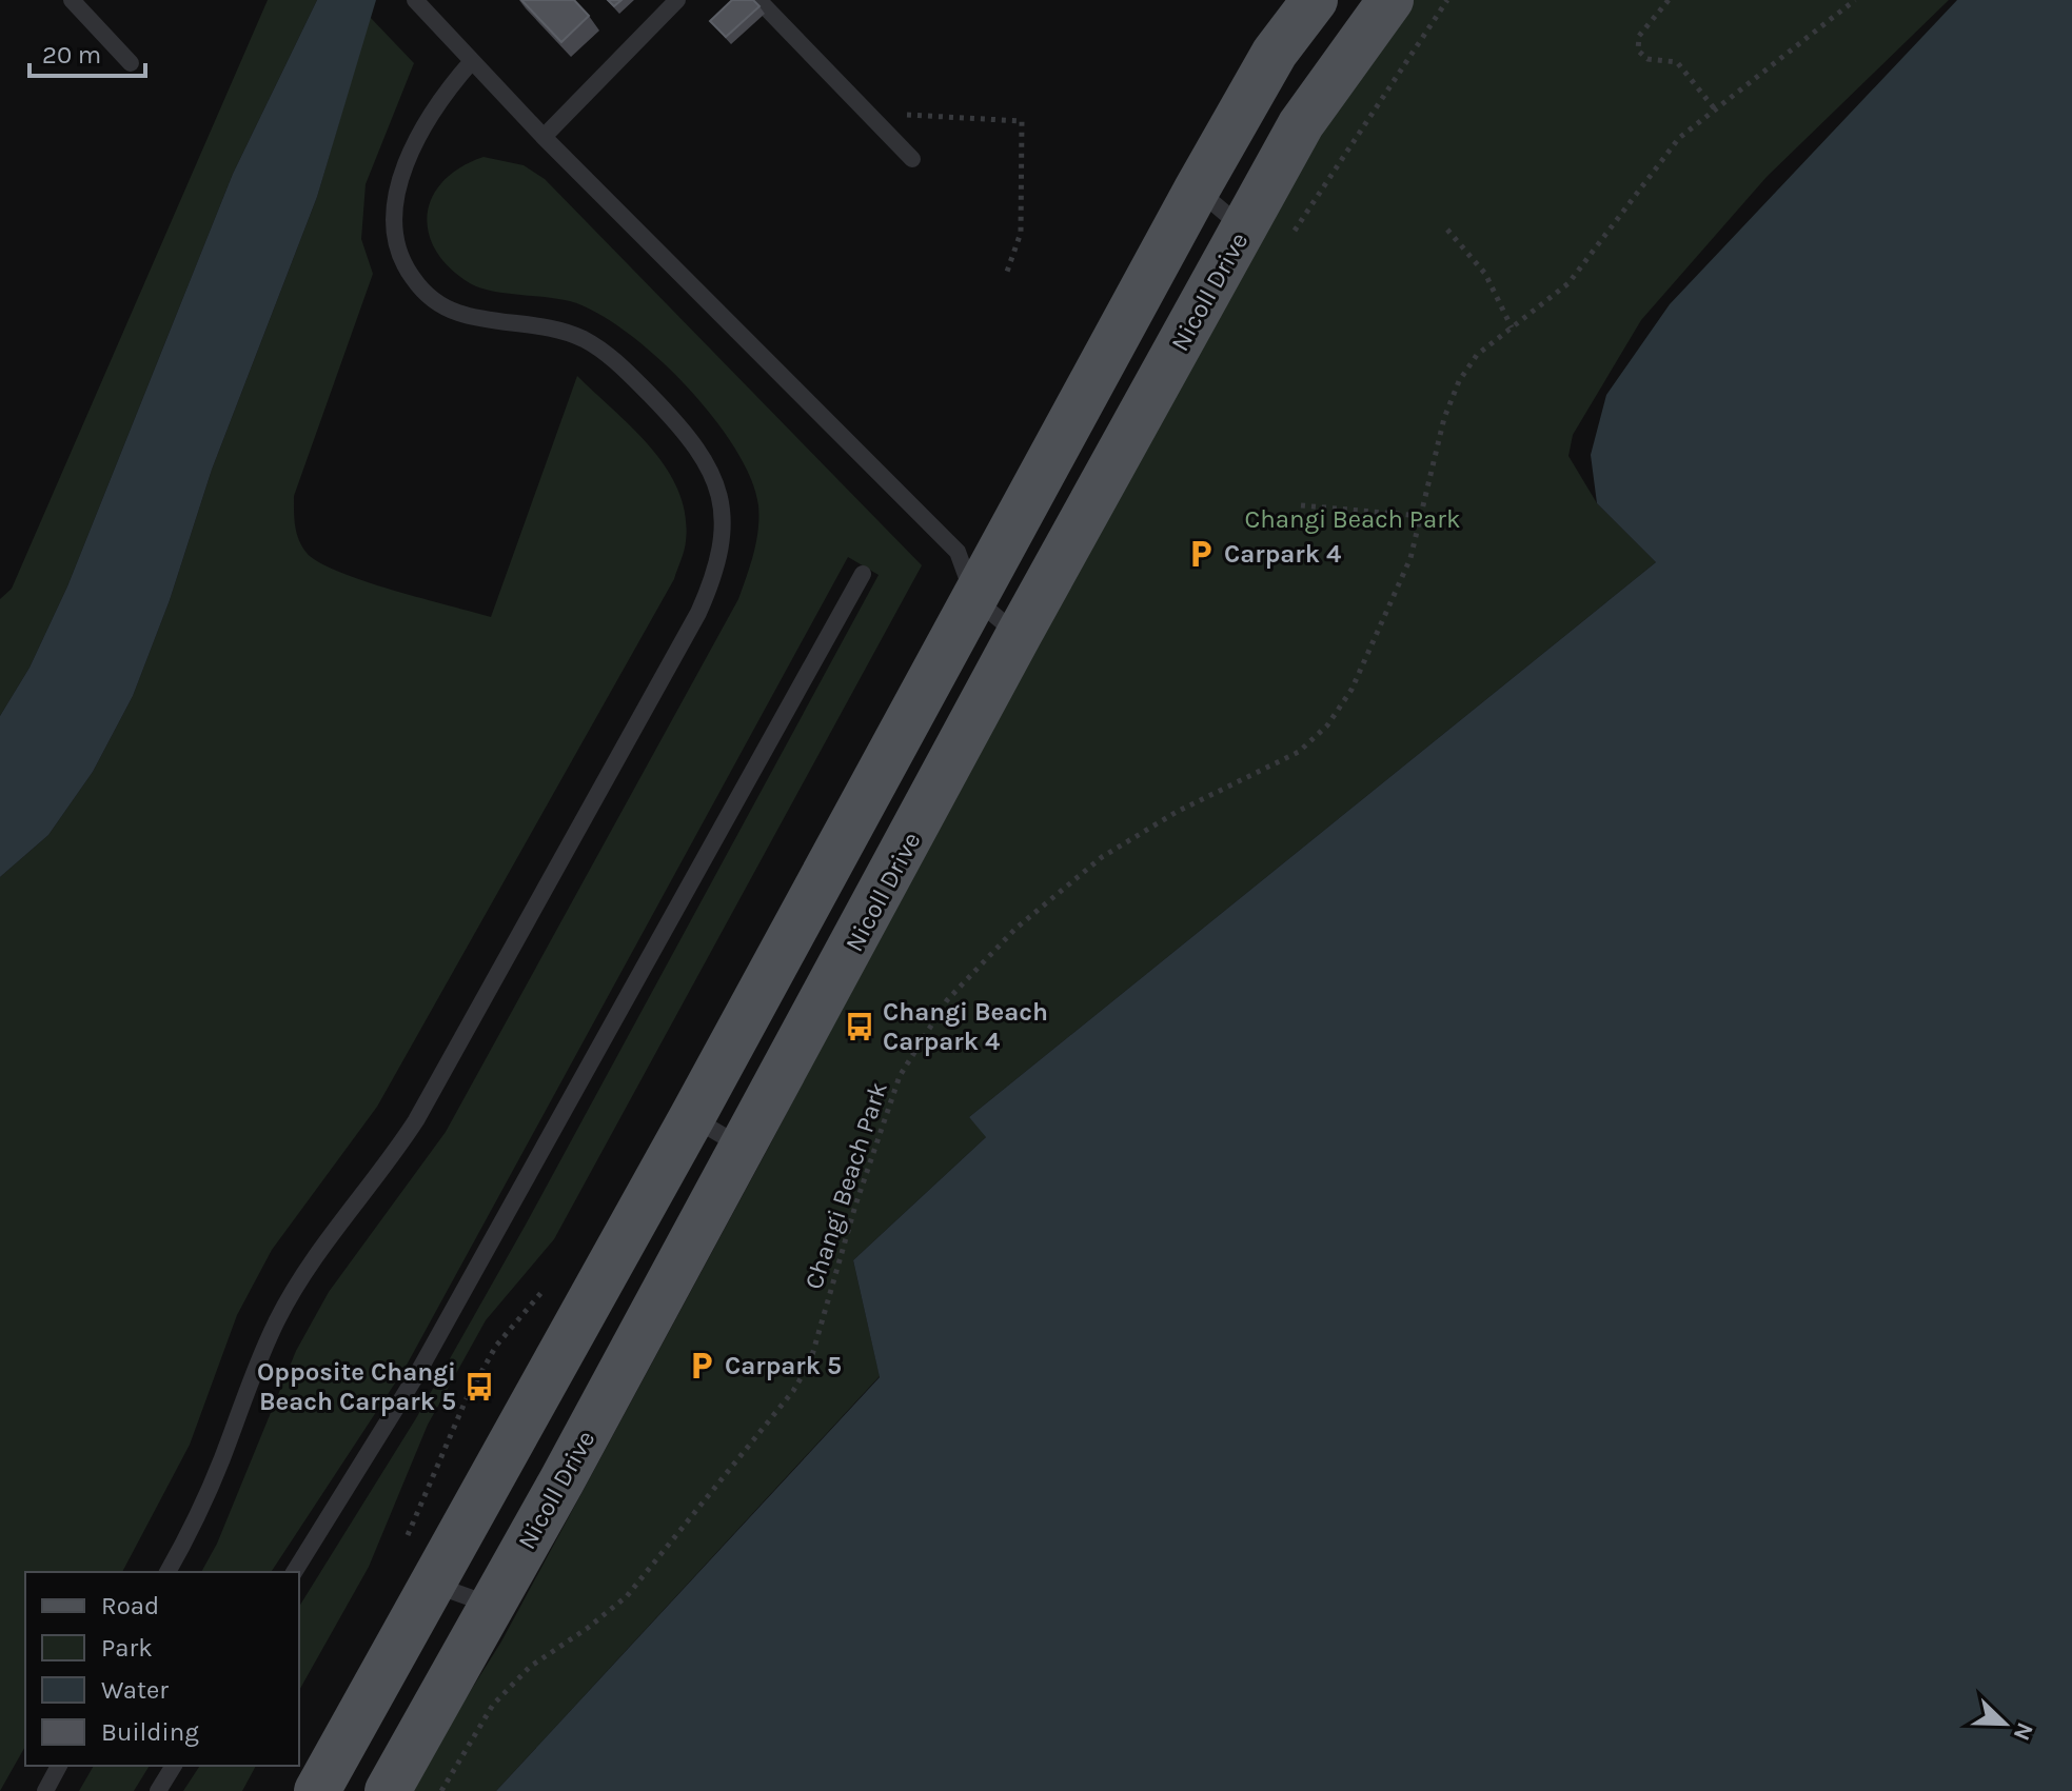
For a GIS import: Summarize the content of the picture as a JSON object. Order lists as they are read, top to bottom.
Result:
{
  "streets": {
    "main road": ["Nicoll Drive"],
    "path": ["Changi Beach Park"]
  },
  "parks": ["Changi Beach Park"],
  "places": {
    "parking": ["Carpark 4", "Carpark 5"],
    "bus stop": ["Changi Beach Carpark 4", "Opposite Changi Beach Carpark 5"]
  },
  "legend": [
    "Road",
    "Park",
    "Water",
    "Building"
  ],
  "scale_bar": "20 m",
  "north": "bottom right"
}
